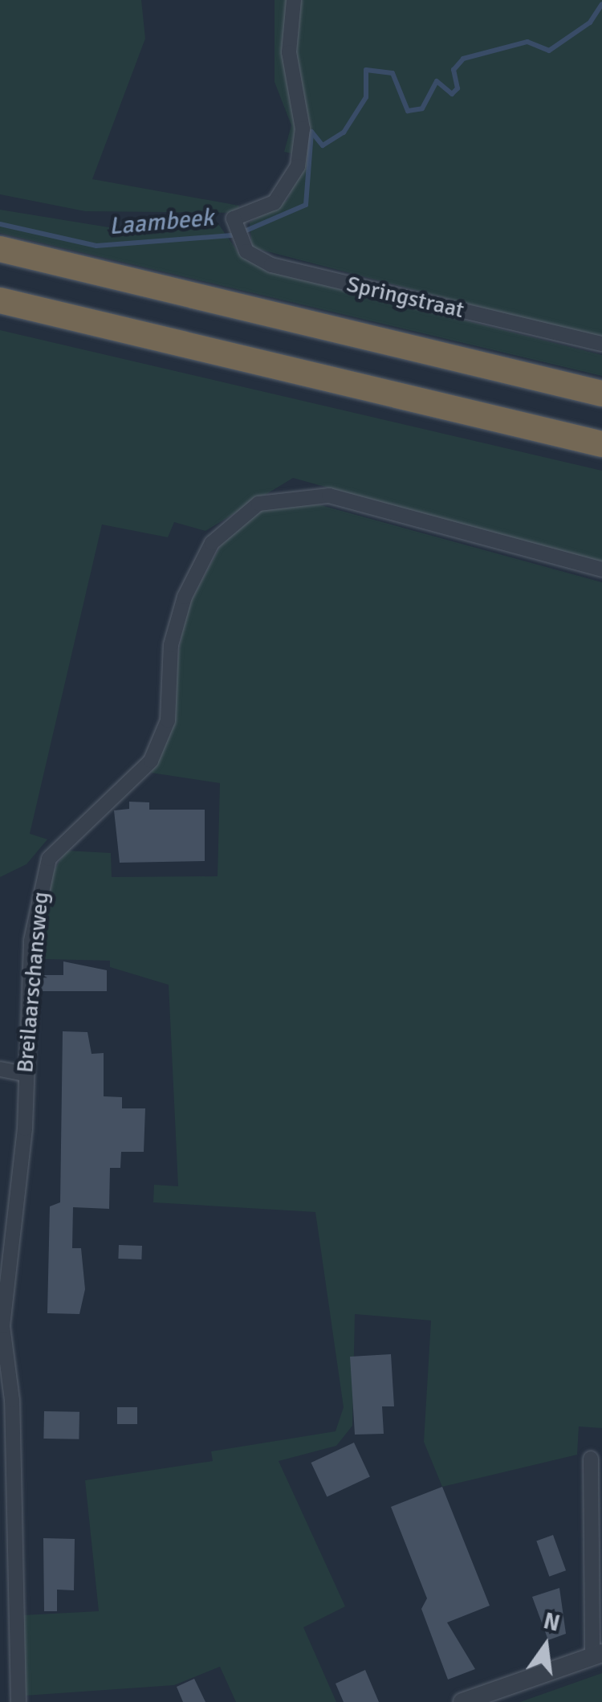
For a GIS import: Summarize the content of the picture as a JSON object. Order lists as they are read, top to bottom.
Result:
{
  "streets": {
    "street": ["Springstraat", "Breilaarschansweg"]
  },
  "water": ["Laambeek"],
  "north": "top"
}
